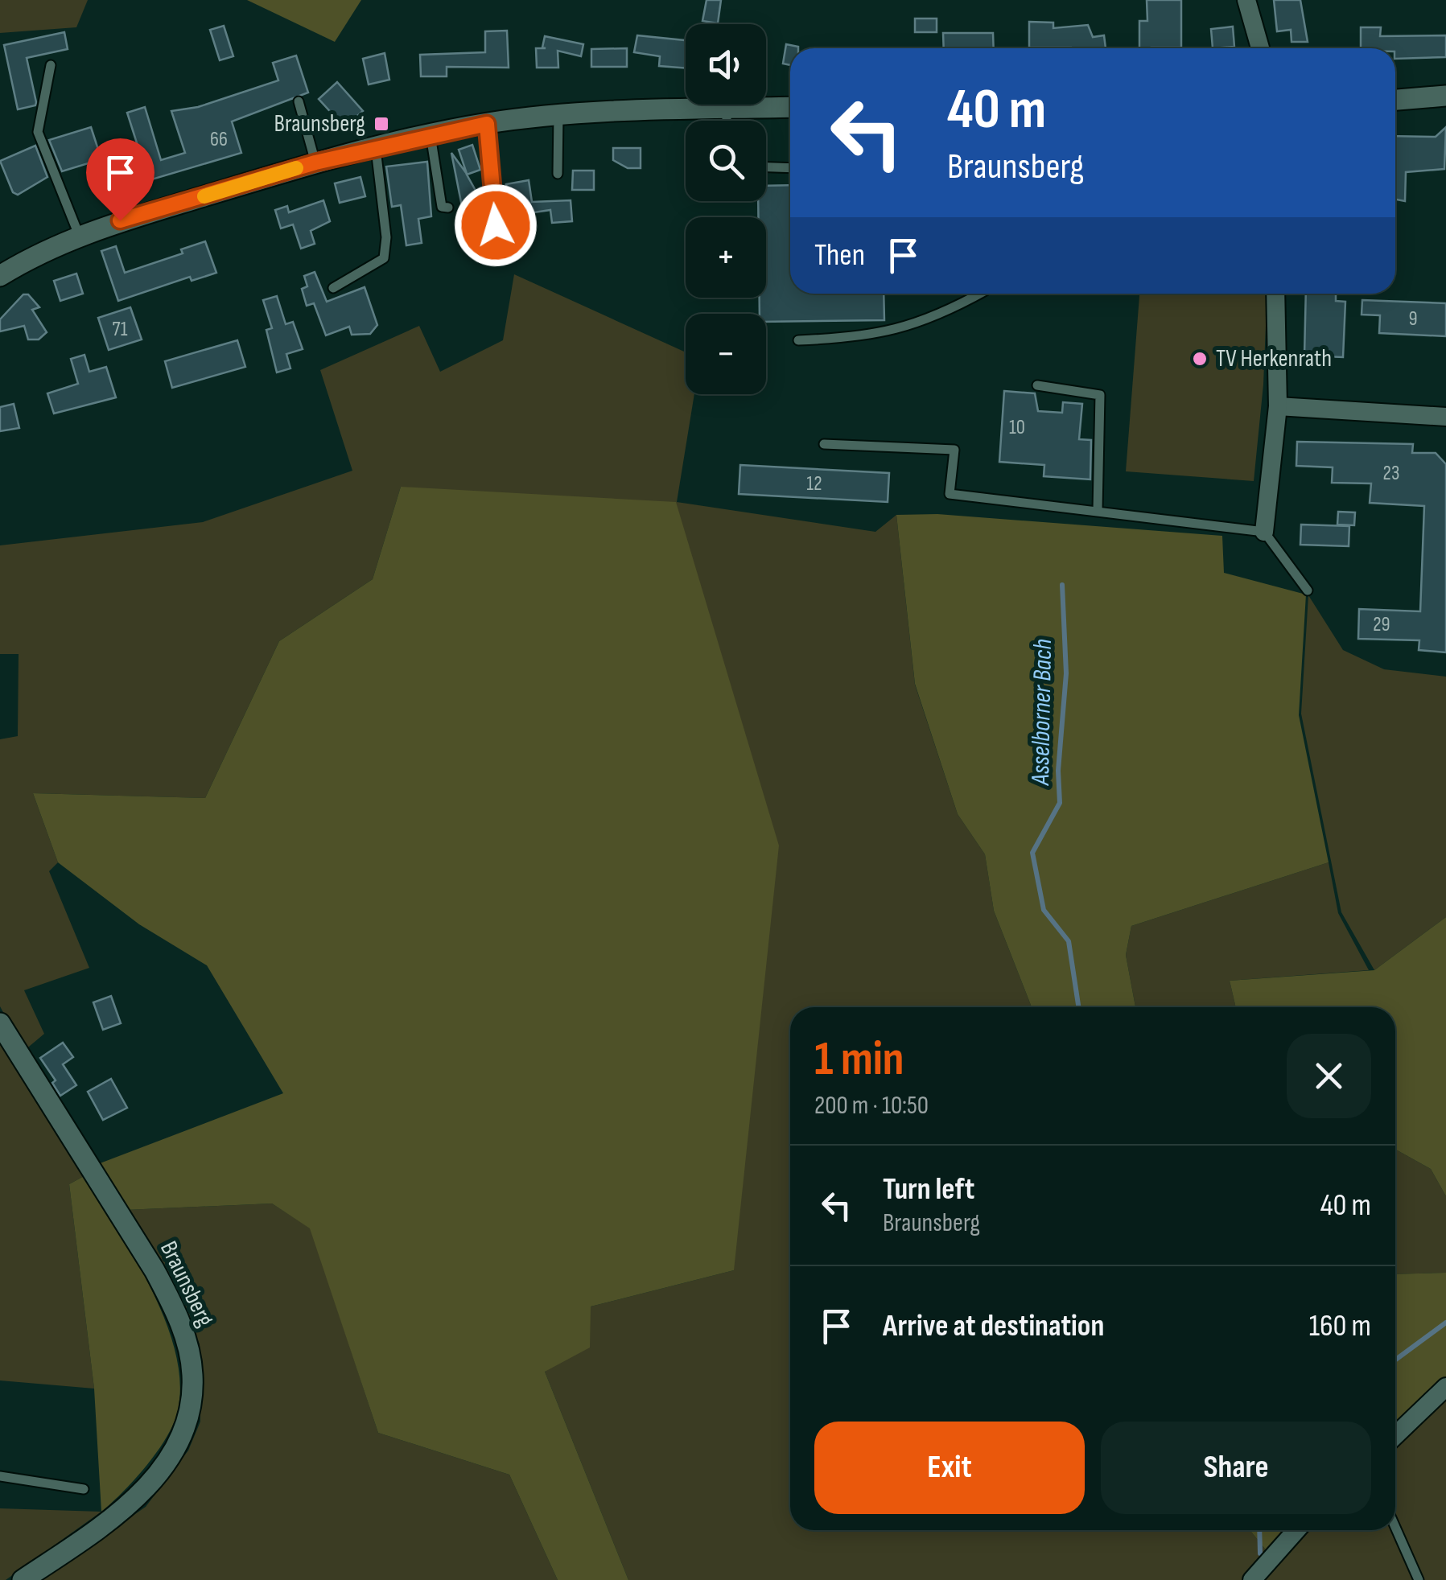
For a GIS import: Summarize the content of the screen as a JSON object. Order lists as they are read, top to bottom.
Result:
{
  "streets": {
    "main road": ["Braunsberg"]
  },
  "water": ["Asselborner Bach"],
  "places": {
    "transit": ["Braunsberg"],
    "other": ["TV Herkenrath"]
  },
  "house_numbers": [
    "66",
    "9",
    "71",
    "10",
    "23",
    "12",
    "29"
  ],
  "page": {
    "map_buttons": ["+", "−"],
    "turn": ["40 m", "Braunsberg"],
    "then": "Then",
    "heading": ["1 min", "200 m · 10:50"],
    "list": [
      {
        "name": "Turn left",
        "note": "Braunsberg",
        "value": "40 m"
      },
      {
        "name": "Arrive at destination",
        "value": "160 m"
      }
    ],
    "buttons": ["Exit", "Share"]
  }
}
